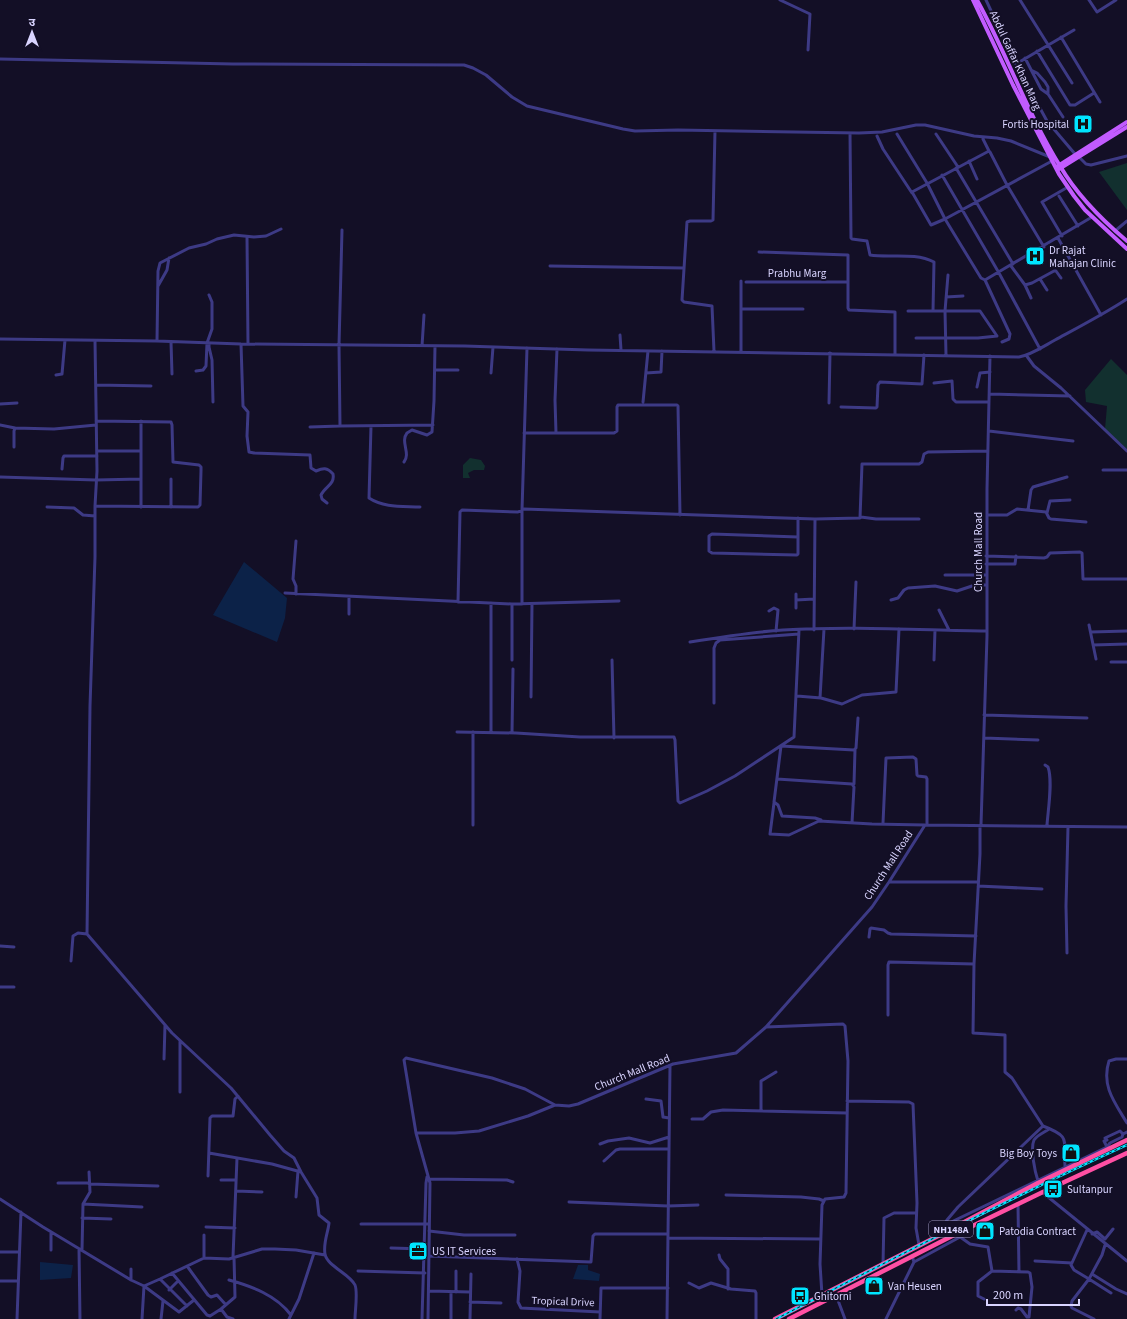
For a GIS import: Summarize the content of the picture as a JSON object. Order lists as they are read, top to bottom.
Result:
{
  "streets": {
    "highway": ["NH148A"],
    "main road": ["Abdul Gaffar Khan Marg"],
    "street": ["Prabhu Marg", "Church Mall Road", "Tropical Drive"]
  },
  "places": {
    "hospital": ["Fortis Hospital", "Dr Rajat Mahajan Clinic"],
    "shop": ["Big Boy Toys", "Patodia Contract", "Van Heusen"],
    "bus stop": ["Sultanpur", "Ghitorni"],
    "office": ["US IT Services"]
  },
  "scale_bar": "200 m",
  "north": "top"
}
